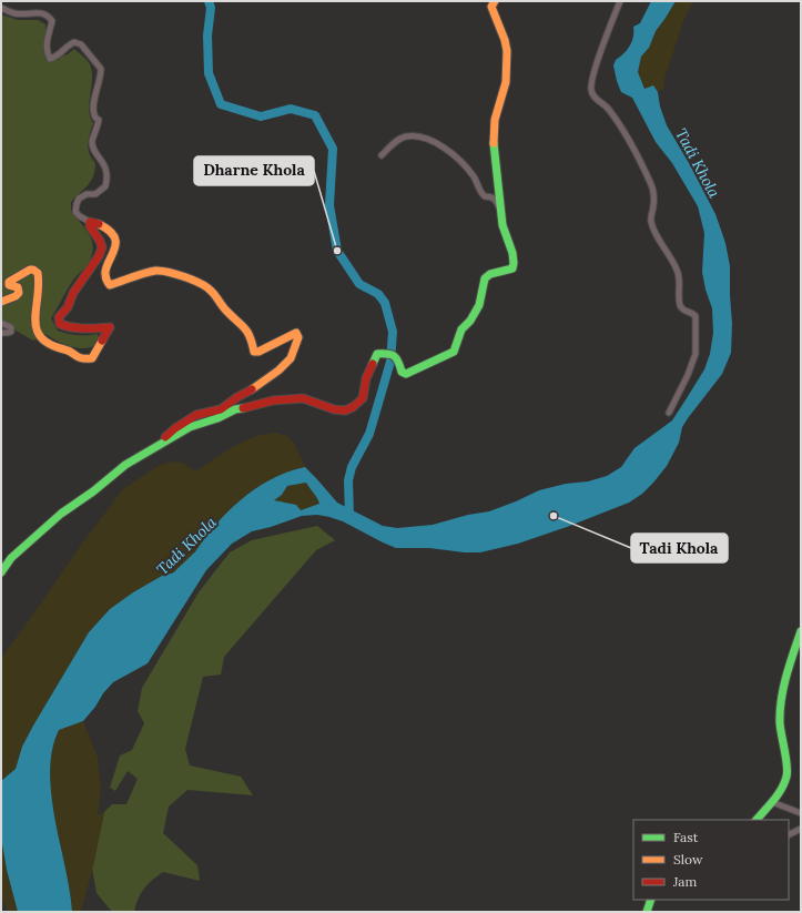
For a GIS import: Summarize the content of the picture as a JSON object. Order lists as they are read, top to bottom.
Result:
{
  "water": ["Tadi Khola"],
  "places": ["Dharne Khola", "Tadi Khola"],
  "legend": ["Fast", "Slow", "Jam"]
}
